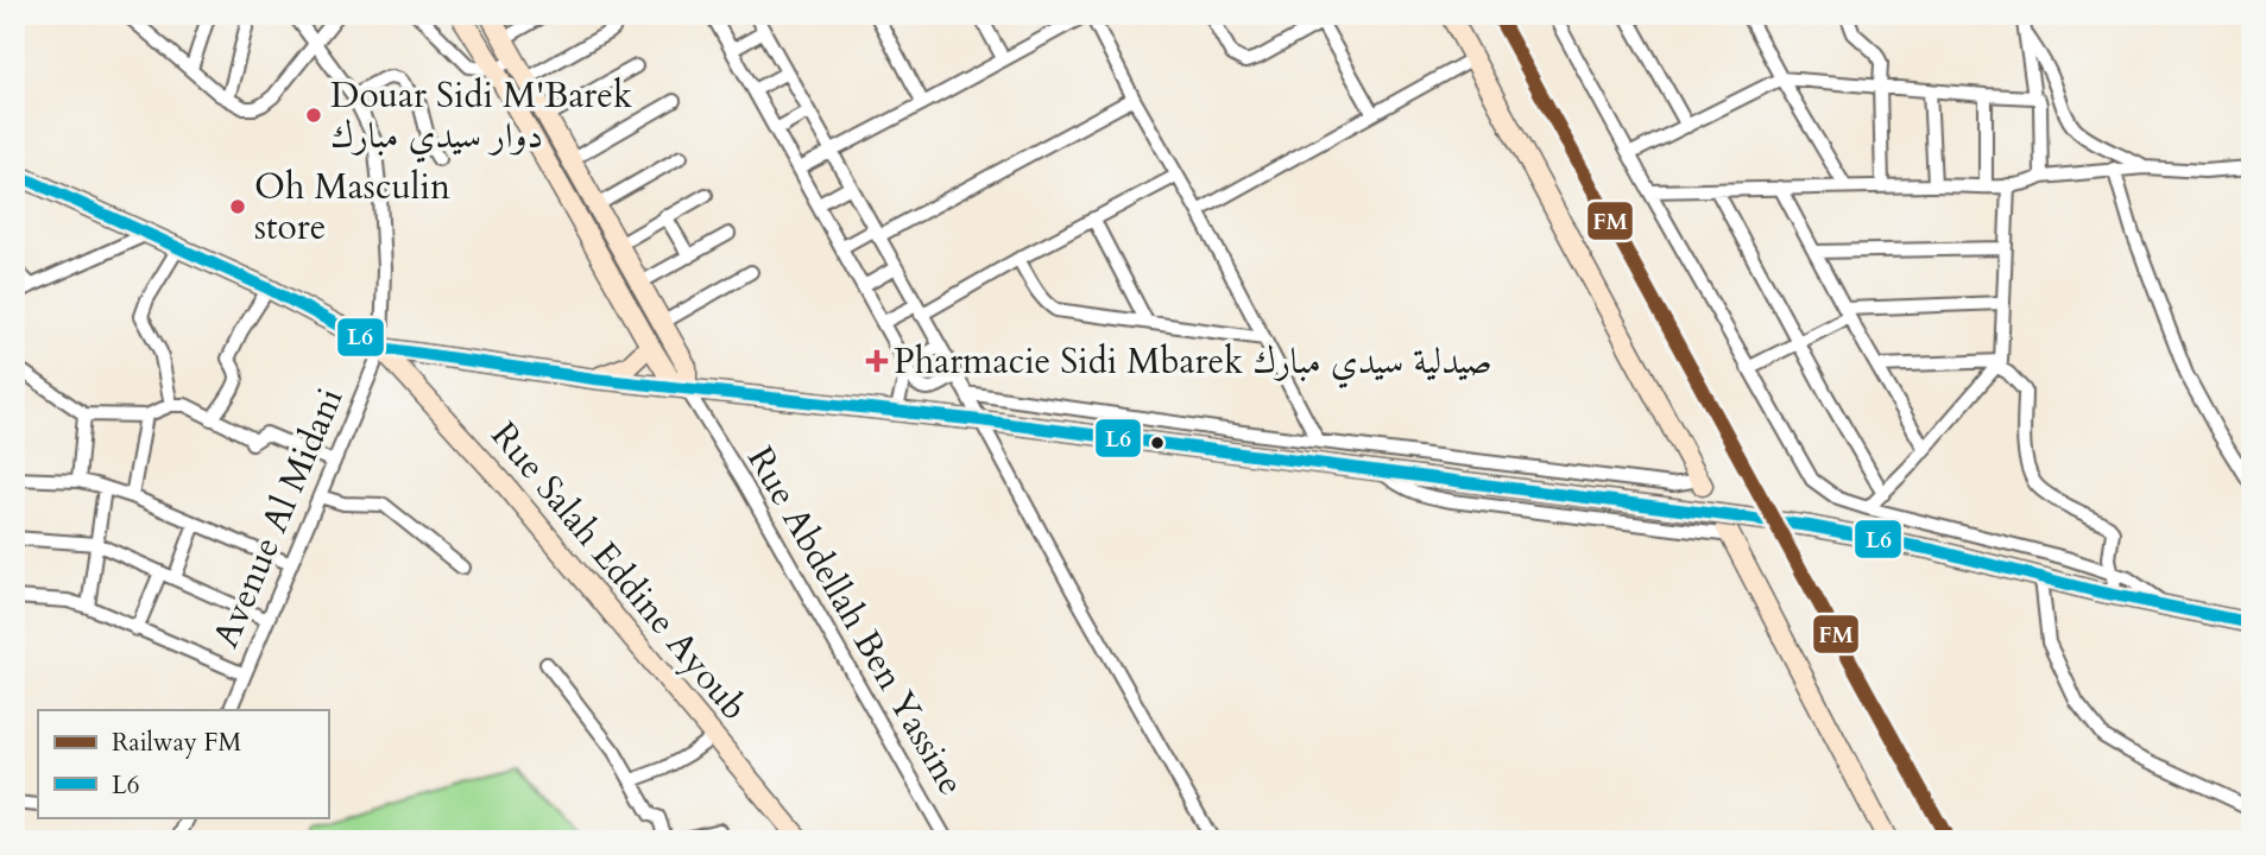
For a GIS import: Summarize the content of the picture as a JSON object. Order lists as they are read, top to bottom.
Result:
{
  "streets": {
    "street": ["Avenue Al Midani", "Rue Salah Eddine Ayoub", "Rue Abdellah Ben Yassine"]
  },
  "crossings": [
    ["Avenue Al Midani", "Rue Salah Eddine Ayoub"]
  ],
  "places": {
    "other": ["Douar Sidi M'Barek دوار سيدي مبارك", "Oh Masculin store"],
    "health": ["Pharmacie Sidi Mbarek صيدلية سيدي مبارك"]
  },
  "lines": ["rail line FM", "transit line L6"],
  "legend": ["Railway FM", "L6"]
}
